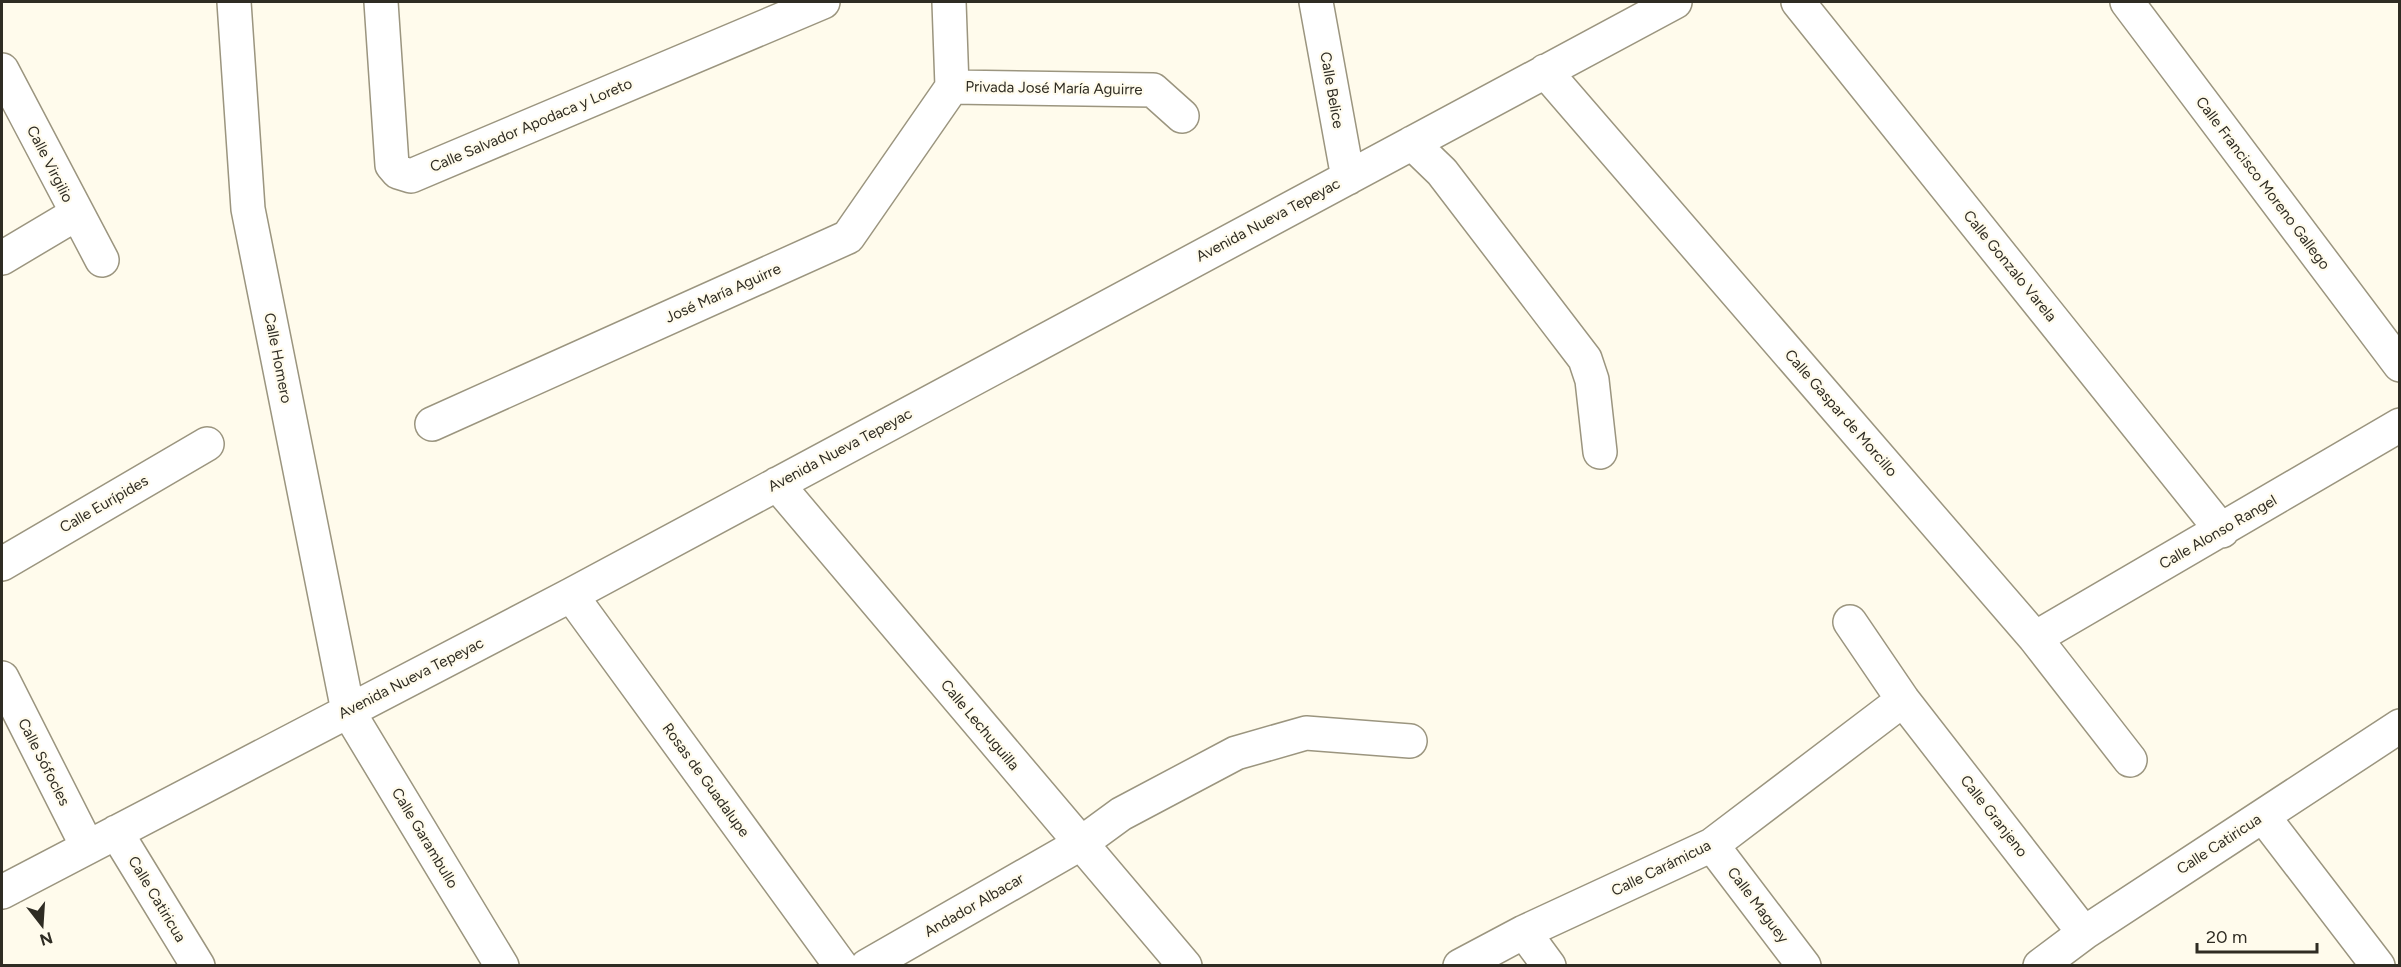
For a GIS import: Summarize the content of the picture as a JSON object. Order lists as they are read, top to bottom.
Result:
{
  "streets": {
    "street": [
      "Privada José María Aguirre",
      "Calle Belice",
      "Calle Salvador Apodaca y Loreto",
      "Calle Virgilio",
      "Calle Francisco Moreno Gallego",
      "Avenida Nueva Tepeyac",
      "Calle Gonzalo Varela",
      "José María Aguirre",
      "Calle Homero",
      "Calle Gaspar de Morcillo",
      "Calle Eurípides",
      "Calle Alonso Rangel",
      "Calle Lechuguilla",
      "Calle Sófocles",
      "Rosas de Guadalupe",
      "Calle Granjeno",
      "Calle Garambullo",
      "Calle Catiricua",
      "Calle Carámicua",
      "Andador Albacar",
      "Calle Maguey"
    ]
  },
  "crossings": [
    ["Privada José María Aguirre", "José María Aguirre"],
    ["Calle Belice", "Avenida Nueva Tepeyac"],
    ["Avenida Nueva Tepeyac", "Calle Homero"],
    ["Avenida Nueva Tepeyac", "Calle Gaspar de Morcillo"],
    ["Avenida Nueva Tepeyac", "Calle Lechuguilla"],
    ["Avenida Nueva Tepeyac", "Calle Sófocles"],
    ["Avenida Nueva Tepeyac", "Rosas de Guadalupe"],
    ["Avenida Nueva Tepeyac", "Calle Garambullo"],
    ["Avenida Nueva Tepeyac", "Calle Catiricua"],
    ["Calle Gonzalo Varela", "Calle Alonso Rangel"],
    ["Calle Homero", "Calle Garambullo"],
    ["Calle Gaspar de Morcillo", "Calle Alonso Rangel"],
    ["Calle Lechuguilla", "Andador Albacar"],
    ["Calle Sófocles", "Calle Catiricua"],
    ["Calle Granjeno", "Calle Catiricua"],
    ["Calle Granjeno", "Calle Carámicua"],
    ["Calle Carámicua", "Calle Maguey"]
  ],
  "scale_bar": "20 m",
  "north": "bottom"
}
